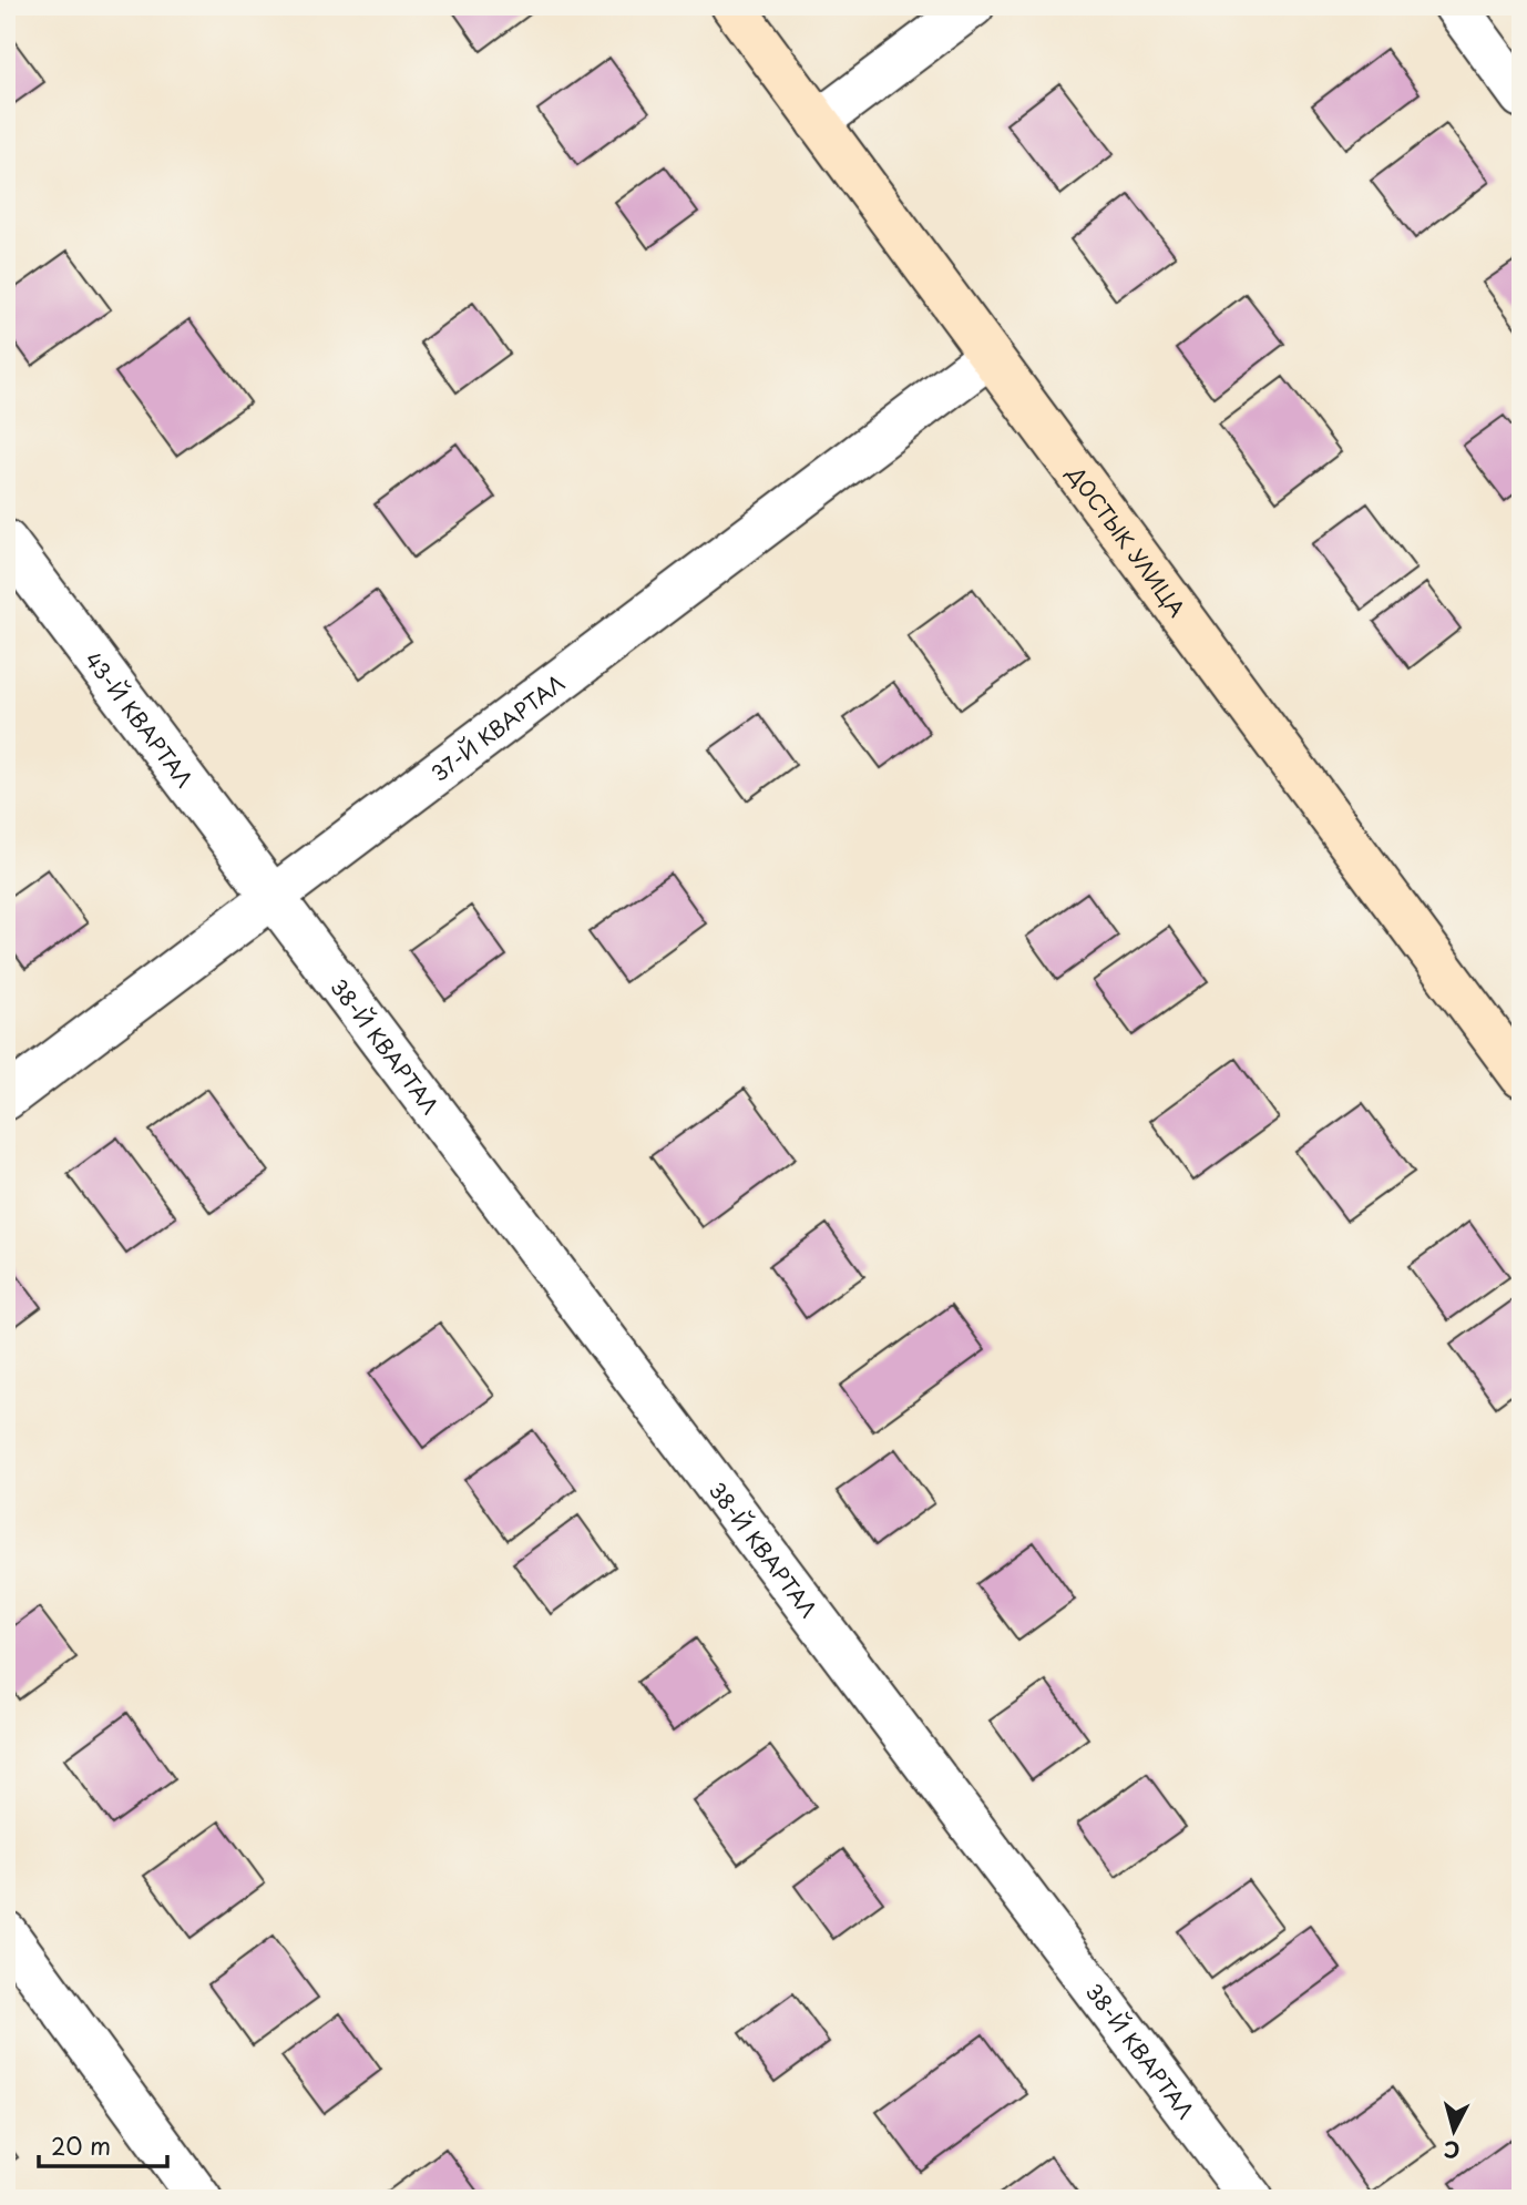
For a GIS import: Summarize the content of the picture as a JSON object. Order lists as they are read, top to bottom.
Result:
{
  "streets": {
    "street": [
      "ДОСТЫК УЛИЦА",
      "43-Й КВАРТАЛ",
      "37-Й КВАРТАЛ",
      "38-Й КВАРТАЛ"
    ]
  },
  "crossings": [
    ["ДОСТЫК УЛИЦА", "37-Й КВАРТАЛ"],
    ["43-Й КВАРТАЛ", "37-Й КВАРТАЛ"],
    ["43-Й КВАРТАЛ", "38-Й КВАРТАЛ"],
    ["37-Й КВАРТАЛ", "38-Й КВАРТАЛ"]
  ],
  "scale_bar": "20 m",
  "north": "bottom"
}
